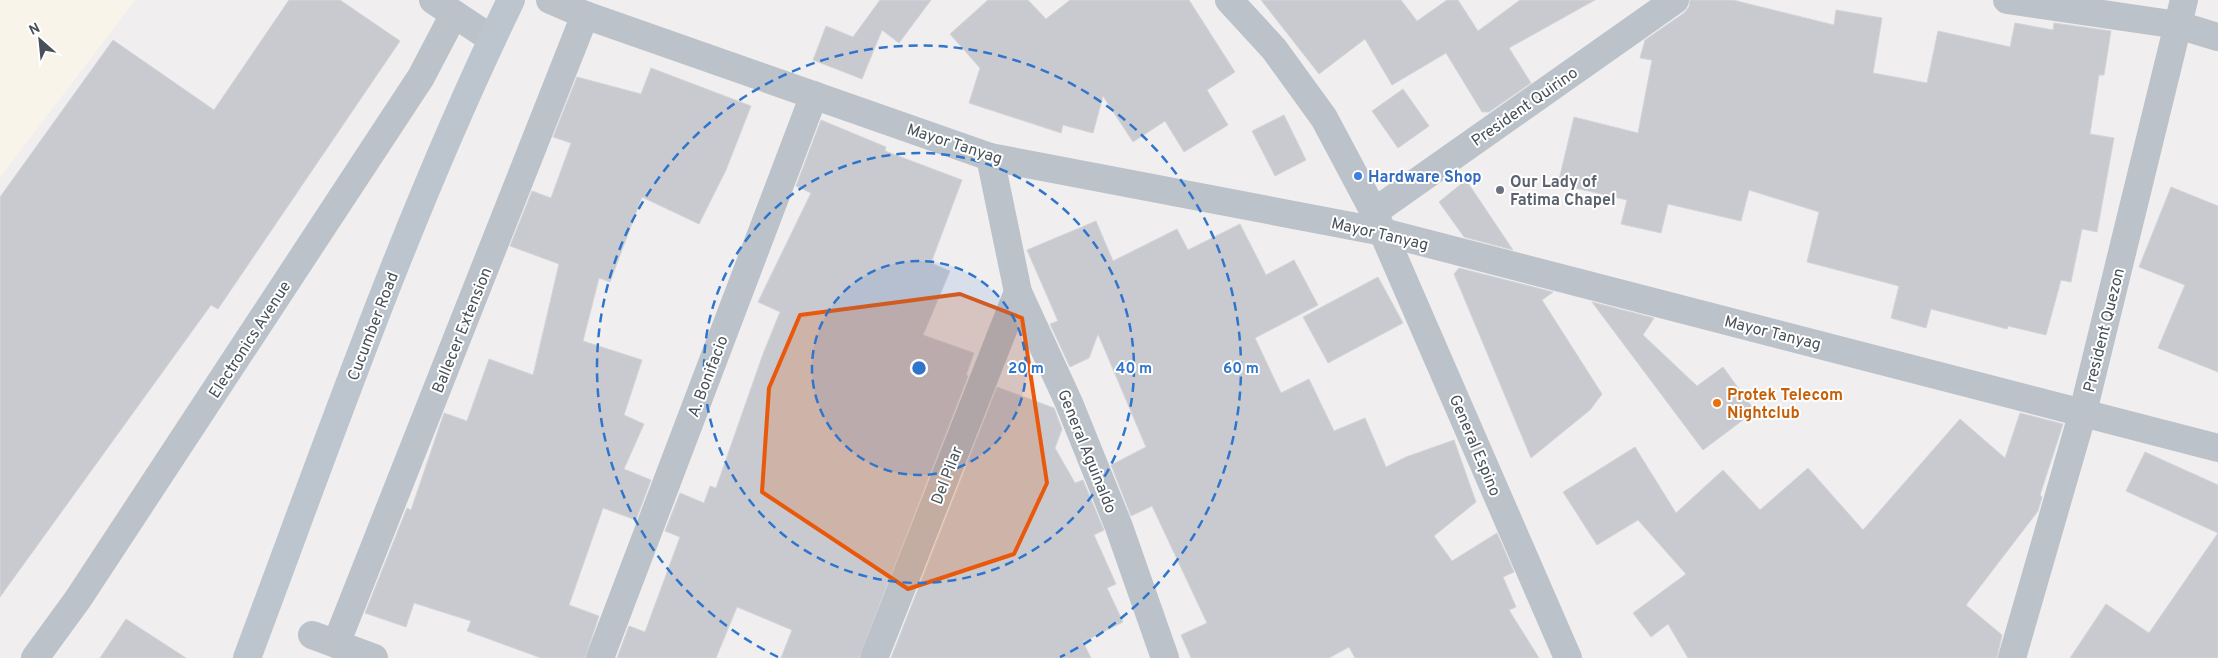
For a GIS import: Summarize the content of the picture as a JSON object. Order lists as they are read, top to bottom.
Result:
{
  "streets": {
    "main road": ["Cucumber Road"],
    "street": [
      "President Quirino",
      "Mayor Tanyag",
      "Ballecer Extension",
      "President Quezon",
      "Electronics Avenue",
      "A. Bonifacio",
      "General Espino",
      "General Aguinaldo",
      "Del Pilar"
    ]
  },
  "crossings": [
    ["President Quirino", "Mayor Tanyag"],
    ["President Quirino", "General Espino"],
    ["Mayor Tanyag", "Ballecer Extension"],
    ["Mayor Tanyag", "President Quezon"],
    ["Mayor Tanyag", "A. Bonifacio"],
    ["Mayor Tanyag", "General Espino"],
    ["Mayor Tanyag", "General Aguinaldo"],
    ["General Aguinaldo", "Del Pilar"]
  ],
  "places": ["Hardware Shop", "Our Lady of Fatima Chapel", "Protek Telecom Nightclub"],
  "north": "top left",
  "rings": ["20 m", "40 m", "60 m"]
}
